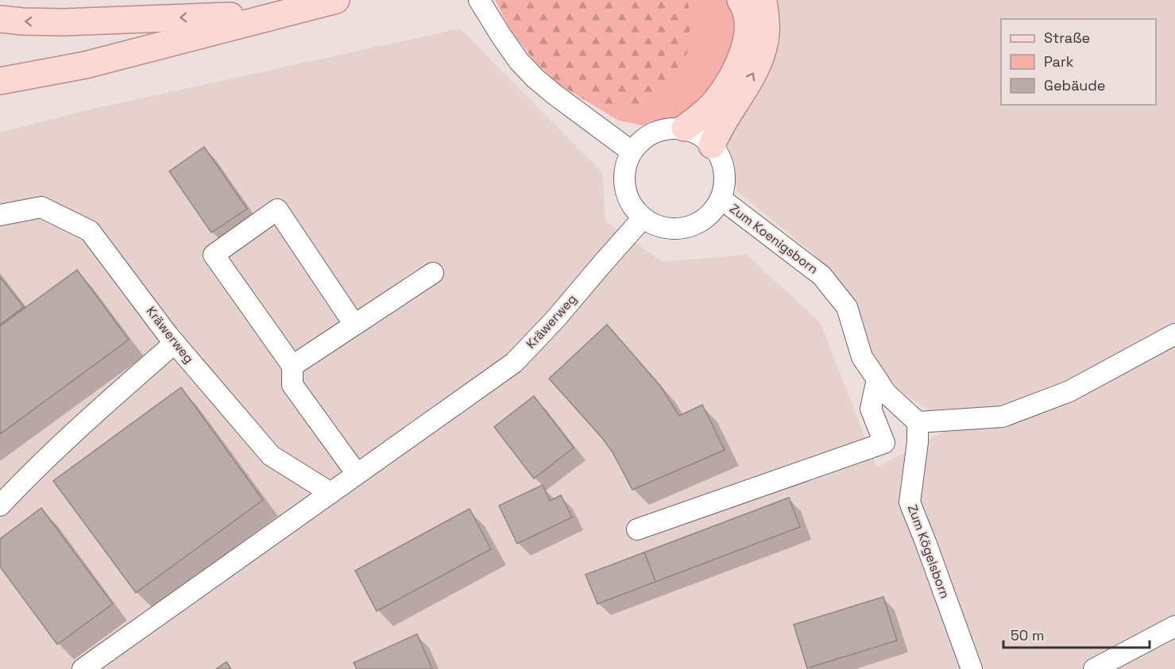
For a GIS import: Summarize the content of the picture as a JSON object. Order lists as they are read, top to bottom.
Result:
{
  "streets": {
    "street": ["Zum Koenigsborn", "Kräwerweg", "Zum Kögelsborn"]
  },
  "crossings": [
    ["Zum Koenigsborn", "Kräwerweg"],
    ["Zum Koenigsborn", "Zum Kögelsborn"]
  ],
  "legend": ["Straße", "Park", "Gebäude"],
  "scale_bar": "50 m"
}
